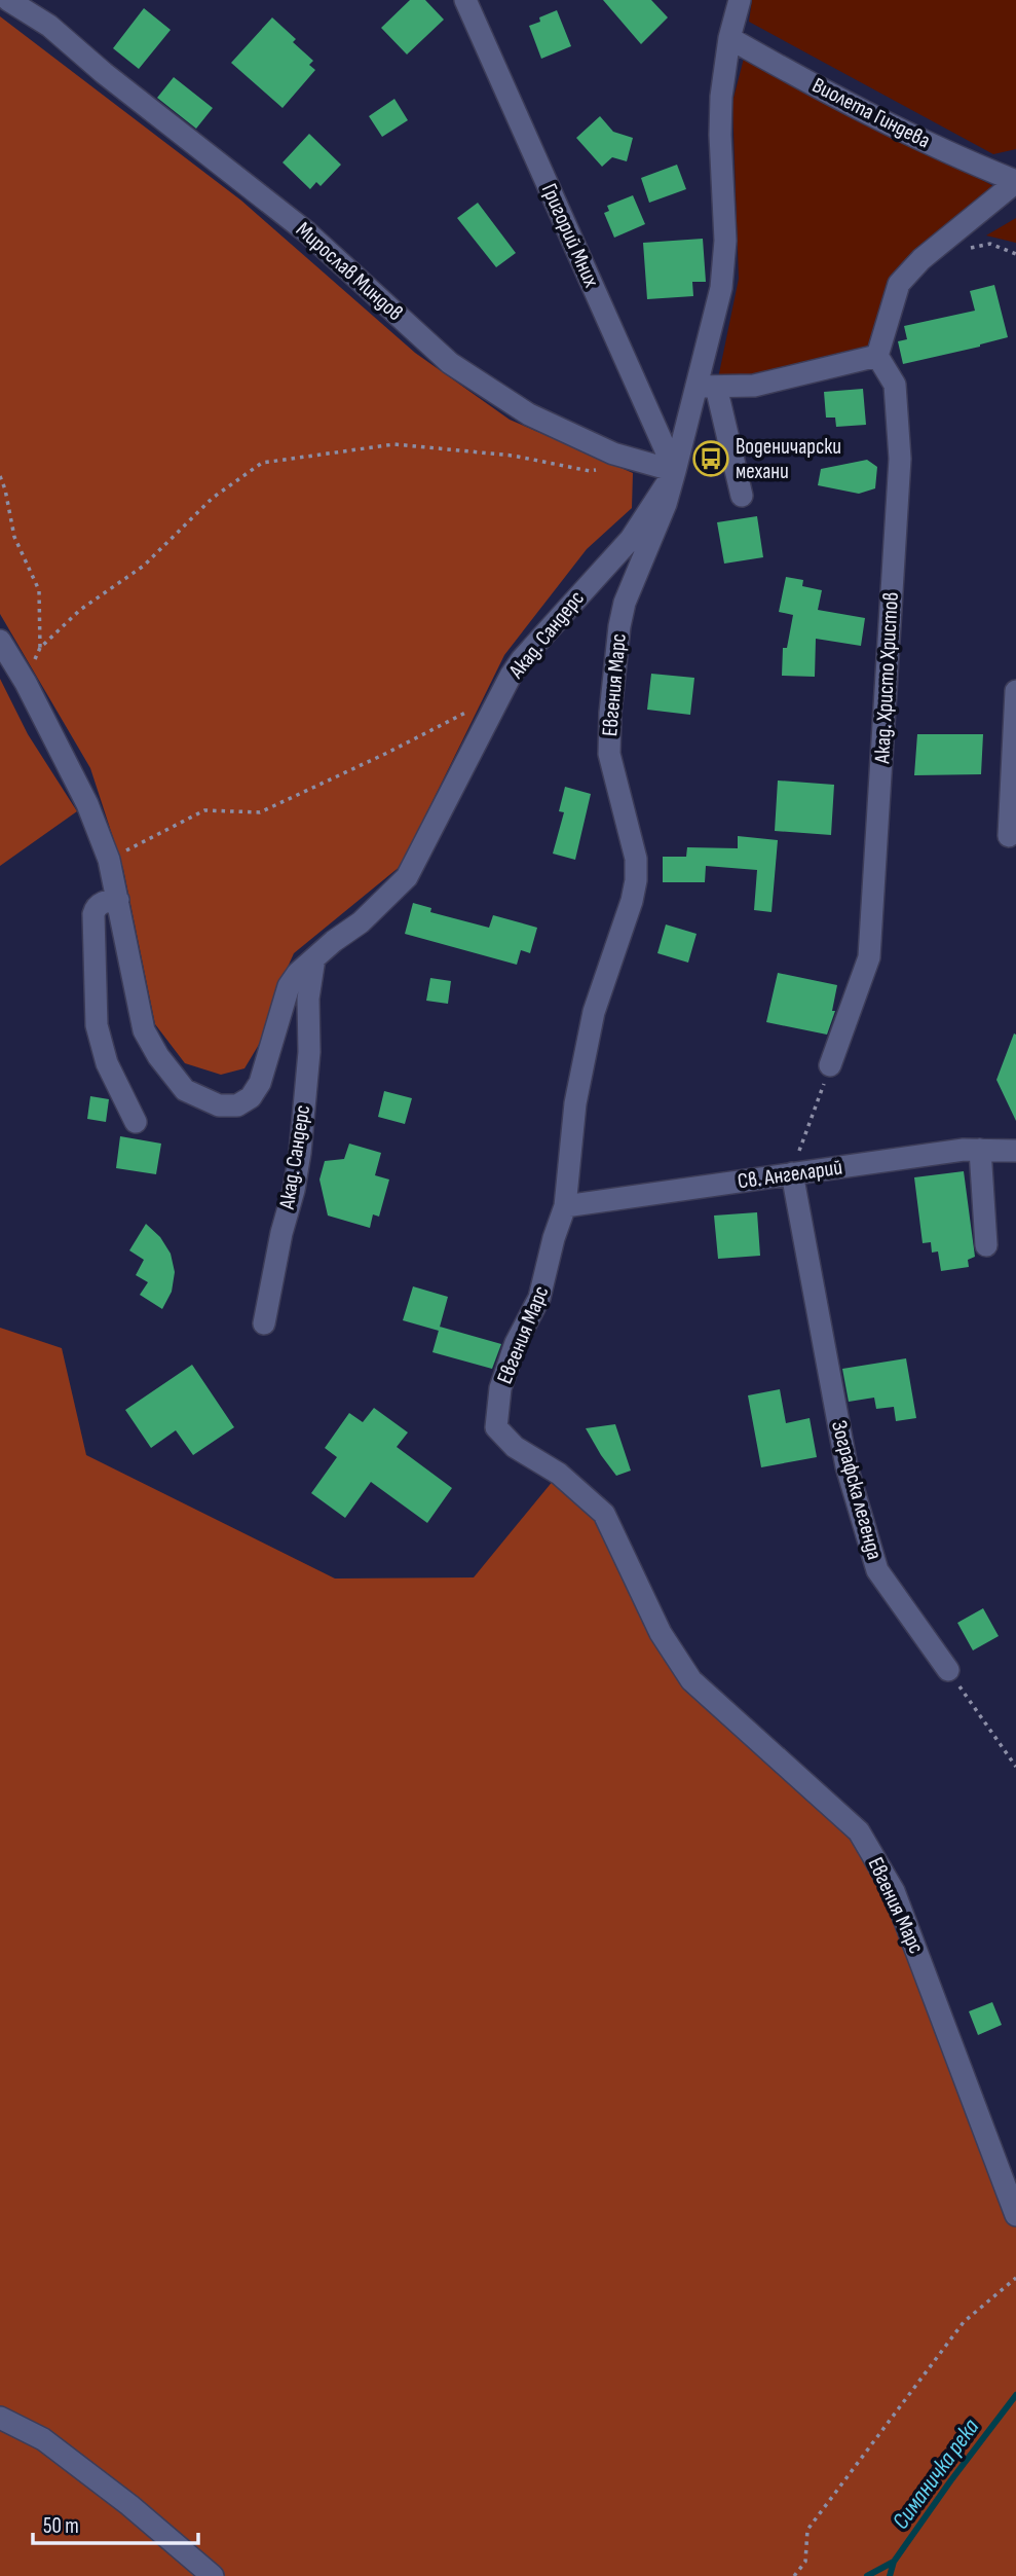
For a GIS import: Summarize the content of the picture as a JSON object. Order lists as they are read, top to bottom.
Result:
{
  "streets": {
    "street": [
      "Виолета Гиндева",
      "Григорий Мних",
      "Мирослав Миндов",
      "Акад. Сандерс",
      "Акад. Христо Христов",
      "Евгения Марс",
      "Св. Ангеларий",
      "Зографска легенда"
    ]
  },
  "crossings": [
    ["Виолета Гиндева", "Акад. Сандерс"],
    ["Григорий Мних", "Мирослав Миндов"],
    ["Григорий Мних", "Акад. Сандерс"],
    ["Григорий Мних", "Евгения Марс"],
    ["Мирослав Миндов", "Акад. Сандерс"],
    ["Мирослав Миндов", "Евгения Марс"],
    ["Акад. Сандерс", "Евгения Марс"],
    ["Евгения Марс", "Св. Ангеларий"],
    ["Св. Ангеларий", "Зографска легенда"]
  ],
  "water": ["Симаничка река"],
  "places": {
    "bus stop": ["Воденичарски механи"]
  },
  "scale_bar": "50 m"
}
